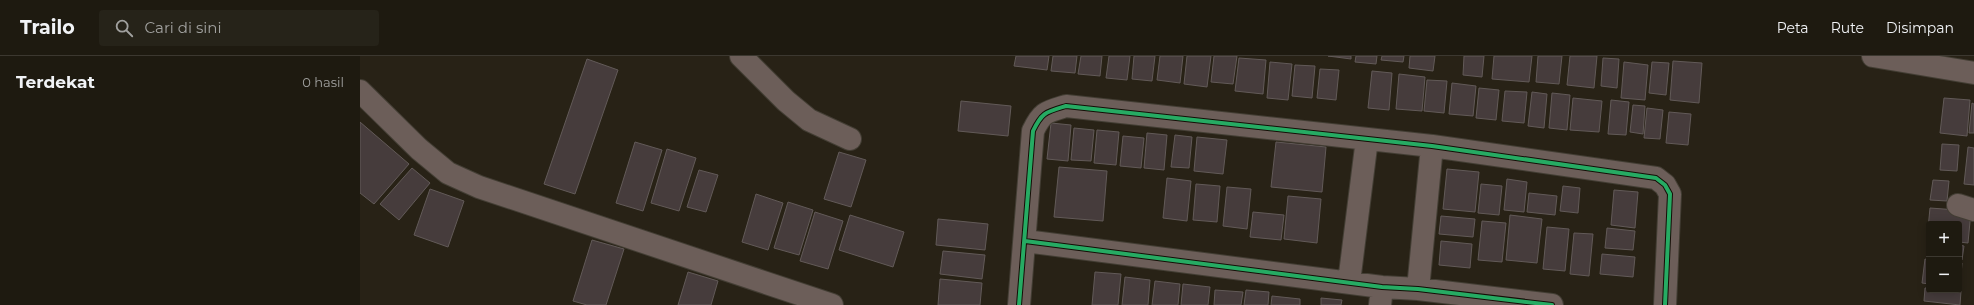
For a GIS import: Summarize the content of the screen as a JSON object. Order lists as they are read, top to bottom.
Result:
{
  "page": {
    "header": "Trailo",
    "search": "Cari di sini",
    "nav": ["Peta", "Rute", "Disimpan"],
    "heading": ["Terdekat", "0 hasil"],
    "map_buttons": ["+", "−"]
  }
}
